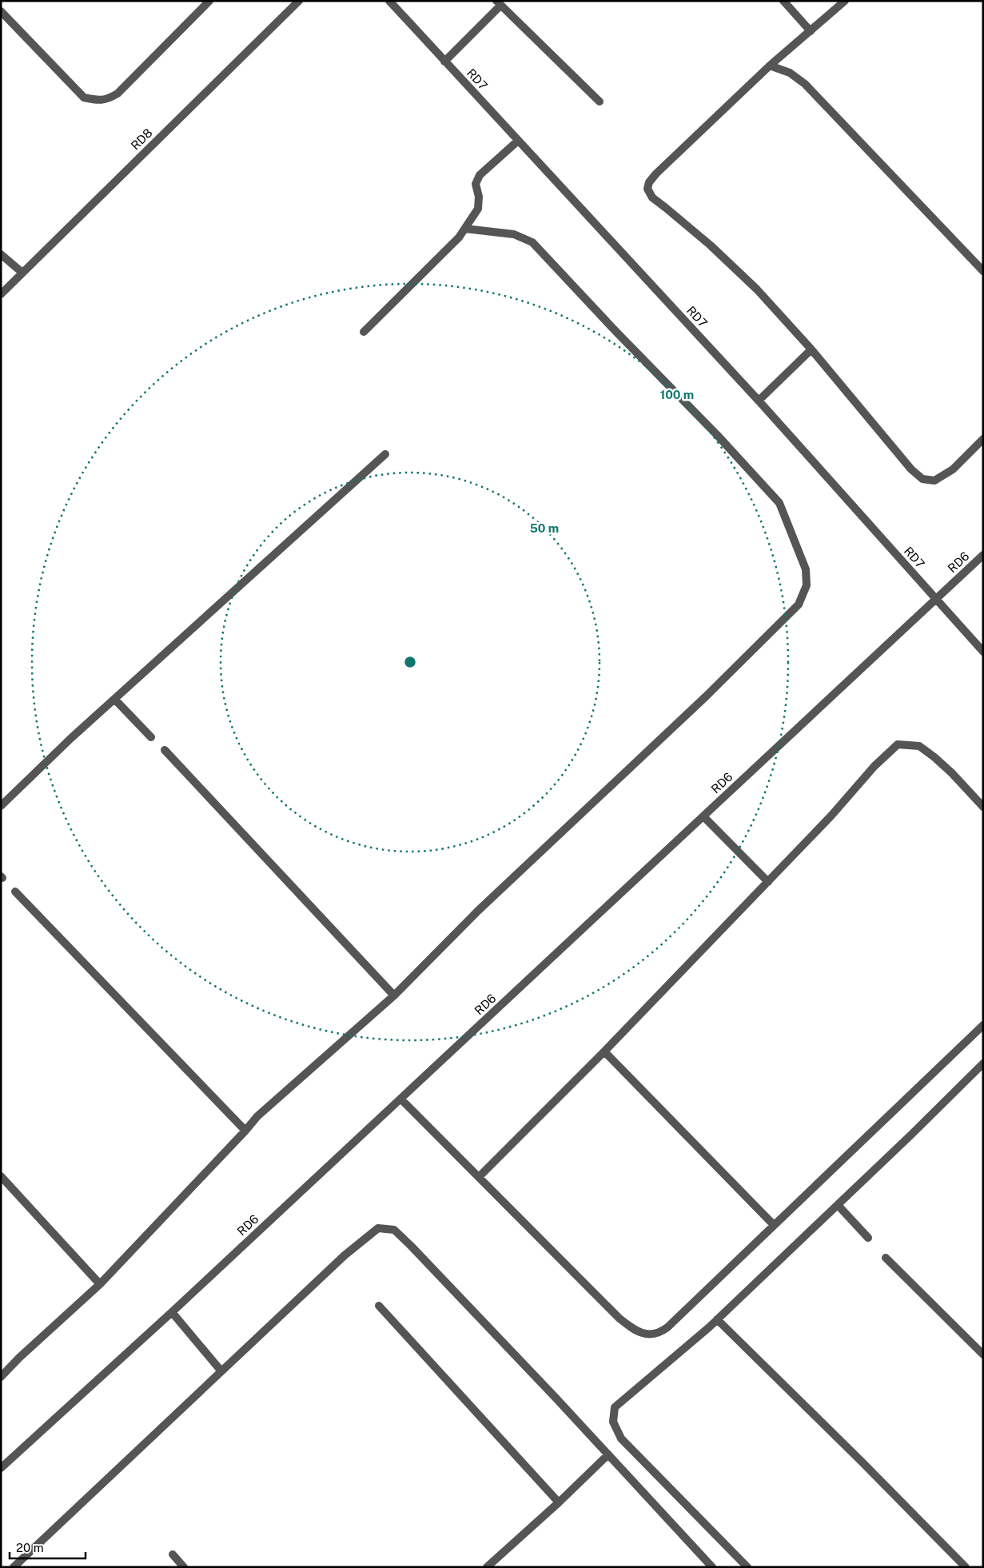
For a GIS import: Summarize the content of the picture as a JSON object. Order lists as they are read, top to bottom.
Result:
{
  "streets": {
    "lane": ["RD7", "RD8", "RD6"]
  },
  "crossings": [
    ["RD7", "RD6"]
  ],
  "scale_bar": "20 m",
  "rings": ["100 m", "50 m"]
}
